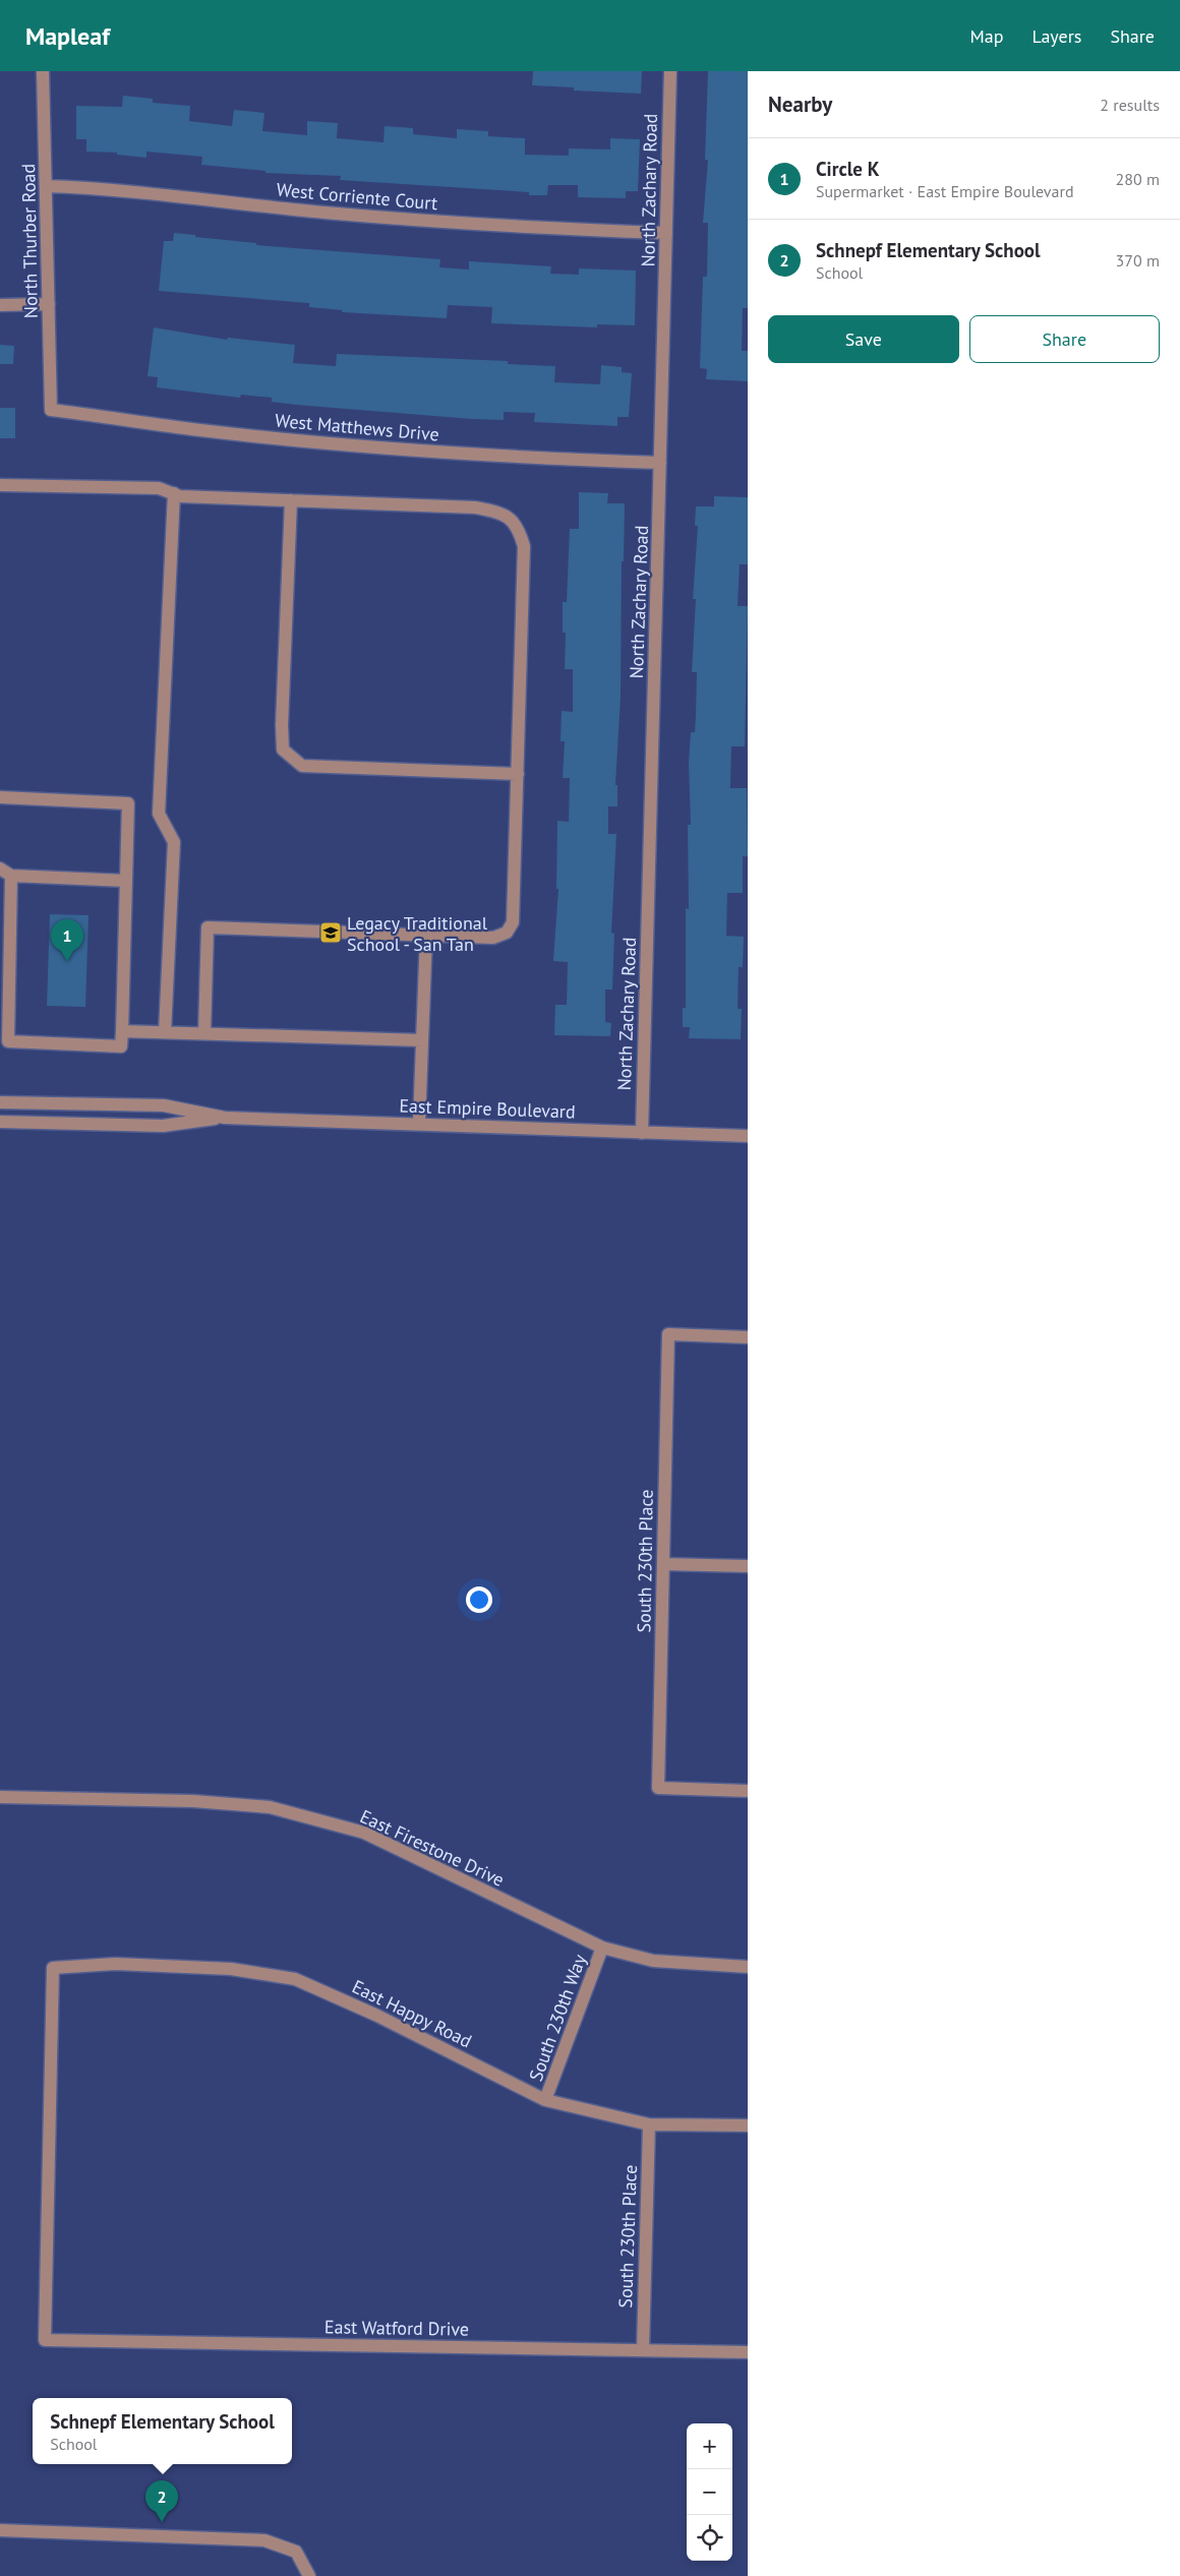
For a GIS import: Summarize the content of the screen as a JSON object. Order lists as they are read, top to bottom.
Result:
{
  "streets": {
    "street": [
      "North Zachary Road",
      "West Corriente Court",
      "North Thurber Road",
      "West Matthews Drive",
      "East Empire Boulevard",
      "South 230th Place",
      "East Firestone Drive",
      "East Happy Road",
      "South 230th Way",
      "East Watford Drive"
    ]
  },
  "crossings": [
    ["North Zachary Road", "West Corriente Court"],
    ["North Zachary Road", "West Matthews Drive"],
    ["North Zachary Road", "East Empire Boulevard"],
    ["West Corriente Court", "North Thurber Road"],
    ["North Thurber Road", "West Matthews Drive"],
    ["South 230th Place", "East Happy Road"],
    ["South 230th Place", "East Watford Drive"],
    ["East Firestone Drive", "South 230th Way"],
    ["East Happy Road", "South 230th Way"],
    ["East Happy Road", "East Watford Drive"]
  ],
  "places": {
    "school or university": ["Legacy Traditional School - San Tan"]
  },
  "page": {
    "header": "Mapleaf",
    "nav": ["Map", "Layers", "Share"],
    "heading": ["Nearby", "2 results"],
    "list": [
      {
        "mark": "1",
        "name": "Circle K",
        "note": "Supermarket · East Empire Boulevard",
        "value": "280 m"
      },
      {
        "mark": "2",
        "name": "Schnepf Elementary School",
        "note": "School",
        "value": "370 m"
      }
    ],
    "buttons": ["Save", "Share"],
    "pins": ["1", "2"],
    "popup": ["Schnepf Elementary School", "School"],
    "map_buttons": ["+", "−"]
  }
}
